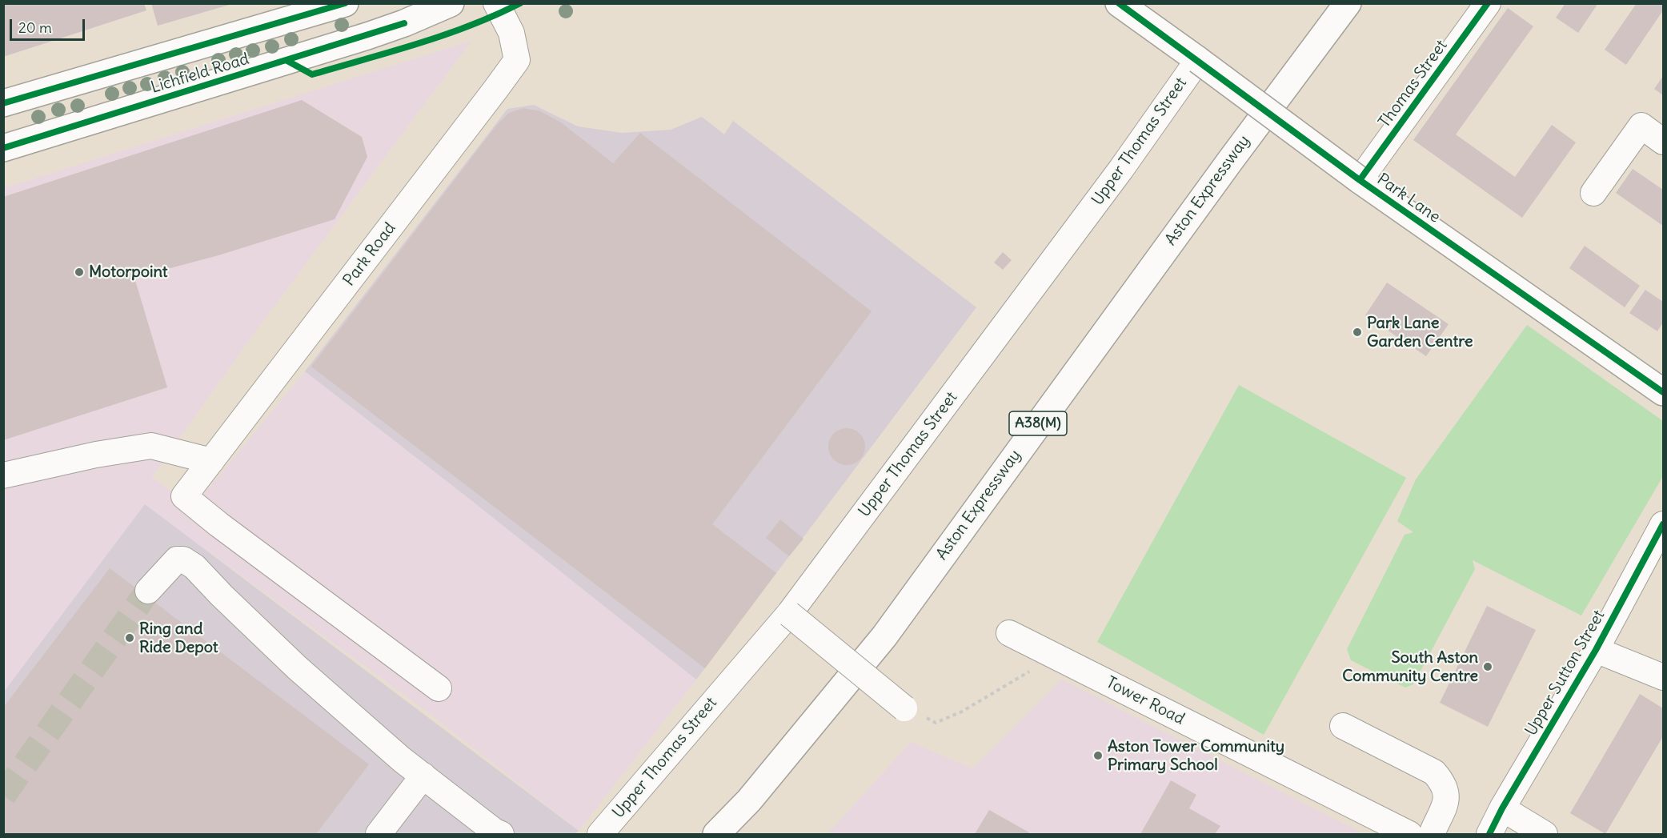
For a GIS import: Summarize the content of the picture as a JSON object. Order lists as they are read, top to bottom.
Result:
{
  "streets": {
    "main road": [
      "Lichfield Road",
      "Aston Expressway",
      "Park Lane",
      "A38(M)"
    ],
    "street": [
      "Thomas Street",
      "Upper Thomas Street",
      "Park Road",
      "Upper Sutton Street",
      "Tower Road"
    ]
  },
  "crossings": [
    ["Thomas Street", "Park Lane"],
    ["Upper Thomas Street", "Park Lane"]
  ],
  "places": [
    "Motorpoint",
    "Park Lane Garden Centre",
    "Ring and Ride Depot",
    "South Aston Community Centre",
    "Aston Tower Community Primary School"
  ],
  "scale_bar": "20 m"
}
